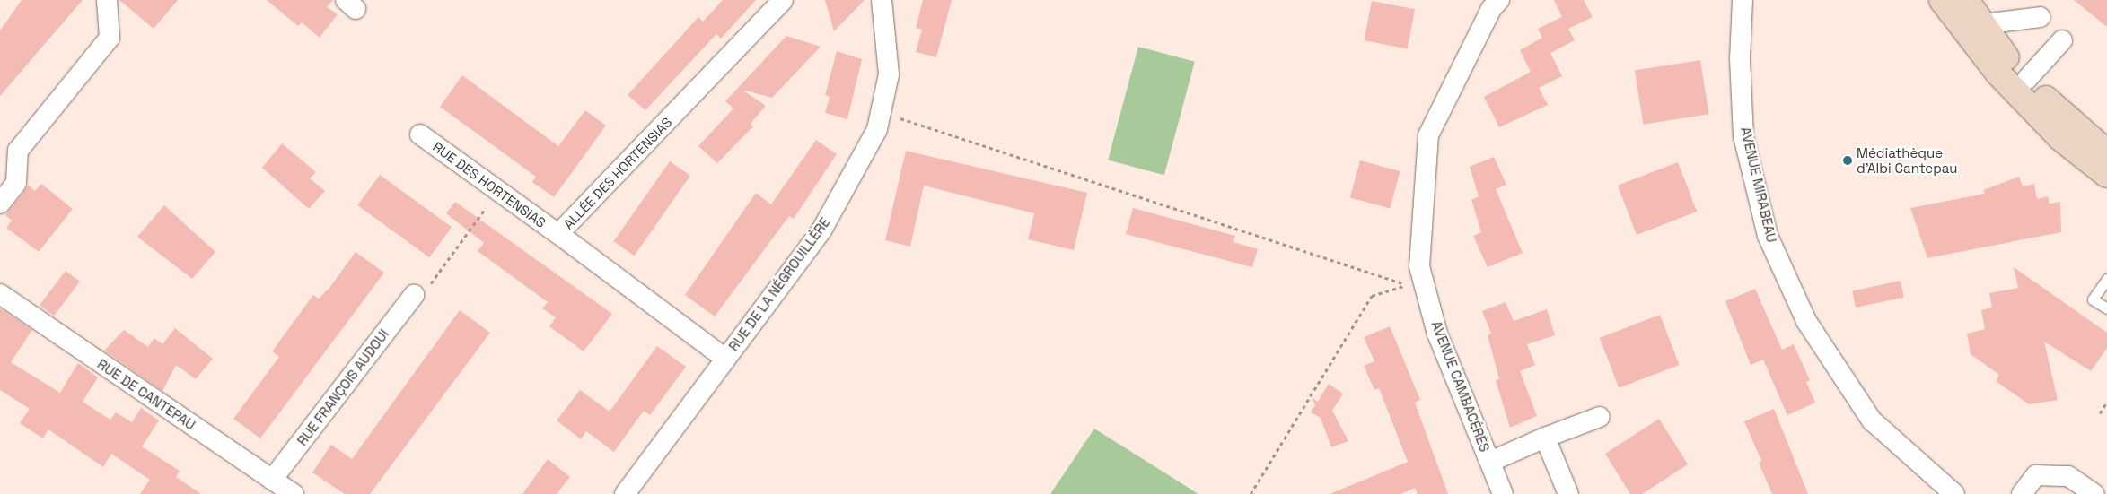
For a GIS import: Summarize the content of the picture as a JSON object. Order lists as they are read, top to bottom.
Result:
{
  "streets": {
    "street": [
      "ALLÉE DES HORTENSIAS",
      "RUE DES HORTENSIAS",
      "AVENUE MIRABEAU",
      "RUE DE LA NÉGROUILLÈRE",
      "AVENUE CAMBACÉRÈS",
      "RUE FRANÇOIS AUDOUI",
      "RUE DE CANTEPAU"
    ]
  },
  "crossings": [
    ["ALLÉE DES HORTENSIAS", "RUE DES HORTENSIAS"],
    ["ALLÉE DES HORTENSIAS", "RUE DE LA NÉGROUILLÈRE"],
    ["RUE FRANÇOIS AUDOUI", "RUE DE CANTEPAU"]
  ],
  "places": ["Médiathèque d'Albi Cantepau"]
}
